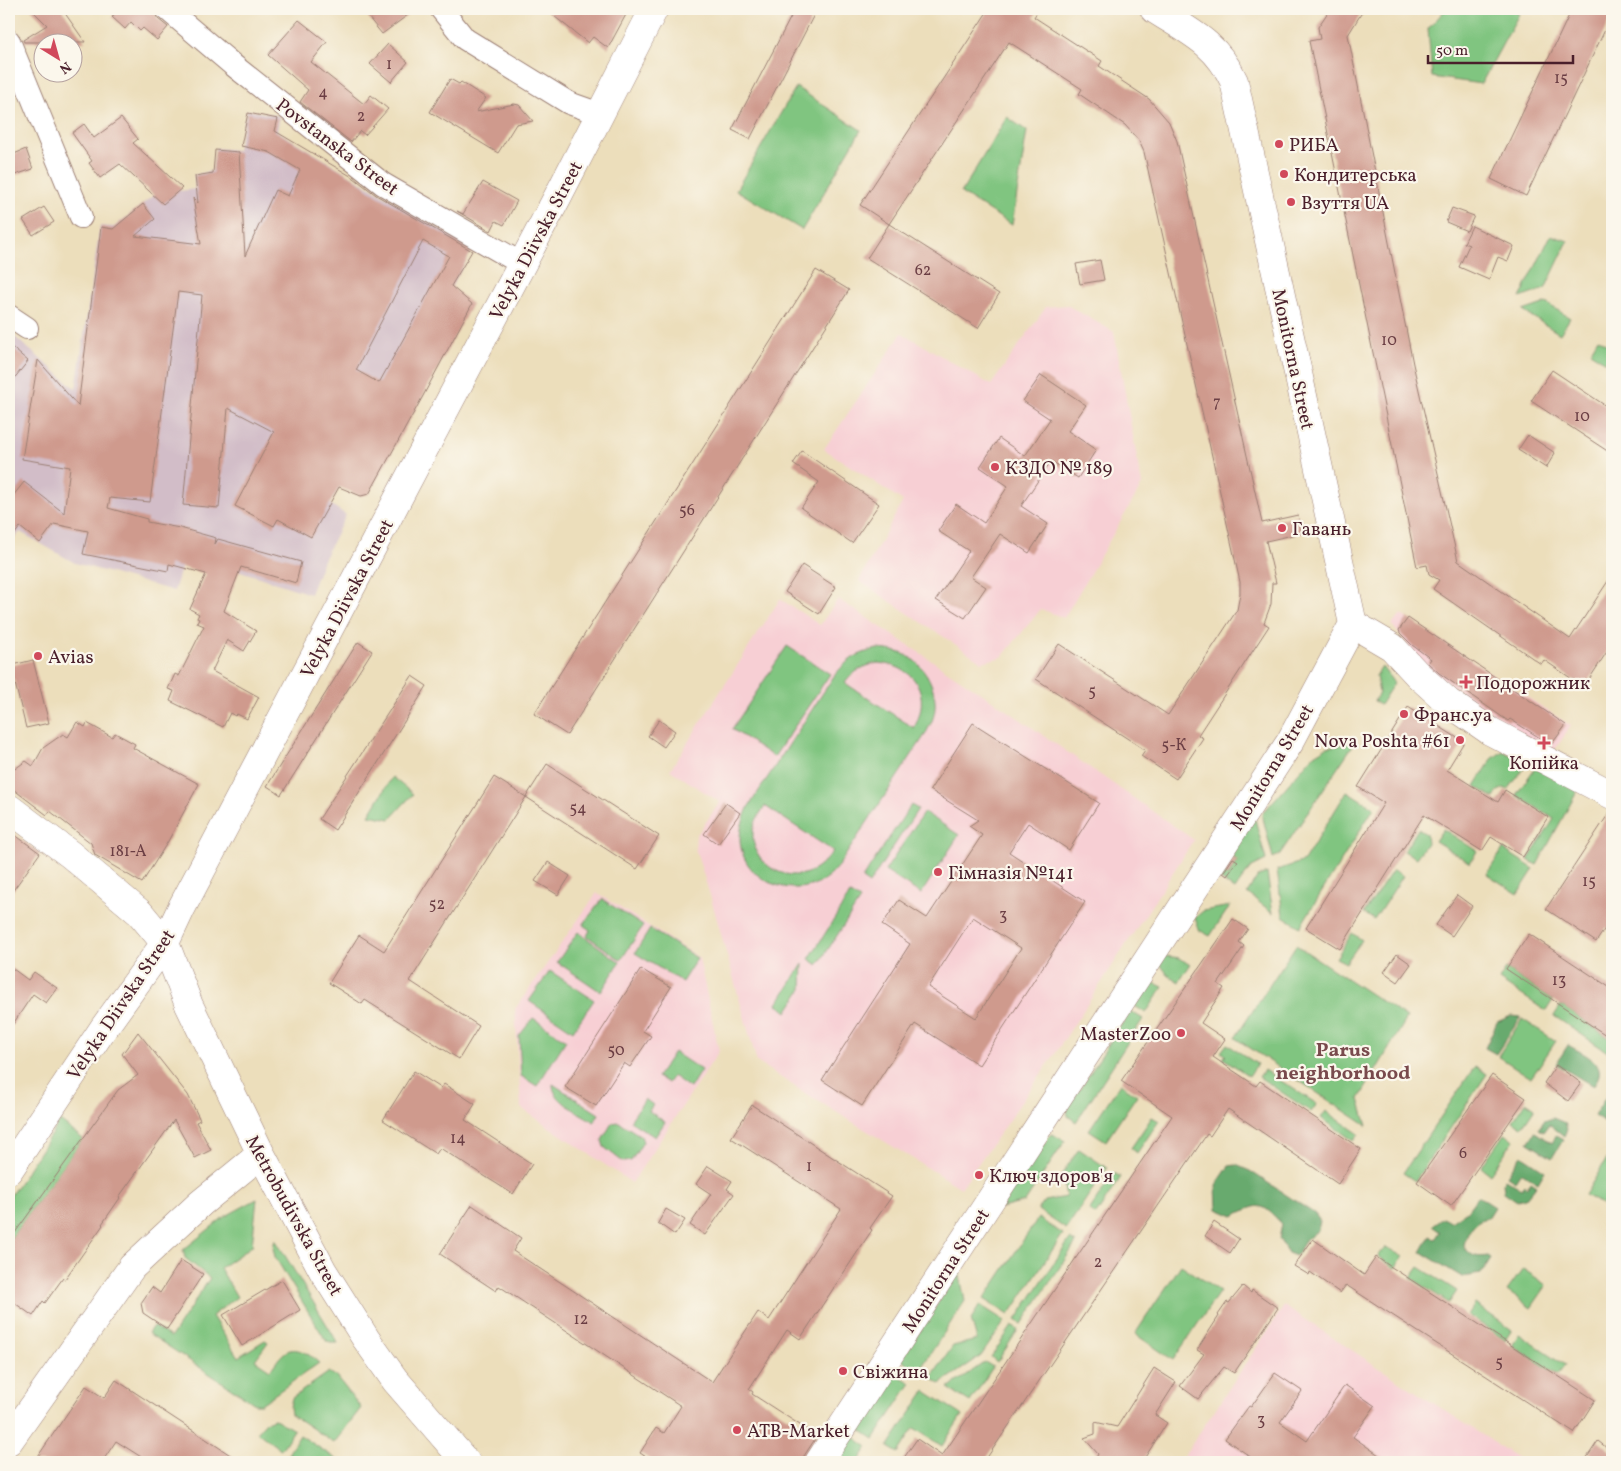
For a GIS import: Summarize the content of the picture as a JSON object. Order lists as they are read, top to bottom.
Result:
{
  "streets": {
    "street": [
      "Povstanska Street",
      "Velyka Diivska Street",
      "Monitorna Street",
      "Metrobudivska Street"
    ]
  },
  "crossings": [
    ["Povstanska Street", "Velyka Diivska Street"],
    ["Velyka Diivska Street", "Metrobudivska Street"]
  ],
  "districts": ["Parus neighborhood"],
  "places": {
    "other": [
      "РИБА",
      "Кондитерська",
      "Взуття UA",
      "КЗДО № 189",
      "Гавань",
      "Avias",
      "Франс.уа",
      "Nova Poshta #61",
      "Гімназія №141",
      "MasterZoo",
      "Ключ здоров'я",
      "Свіжина",
      "ATB-Market"
    ],
    "health": ["Подорожник", "Копійка"]
  },
  "house_numbers": [
    "1",
    "15",
    "4",
    "2",
    "62",
    "10",
    "7",
    "10",
    "56",
    "5",
    "5-К",
    "54",
    "181-А",
    "15",
    "52",
    "3",
    "13",
    "50",
    "14",
    "6",
    "1",
    "2",
    "12",
    "5",
    "3"
  ],
  "scale_bar": "50 m",
  "north": "bottom right"
}
